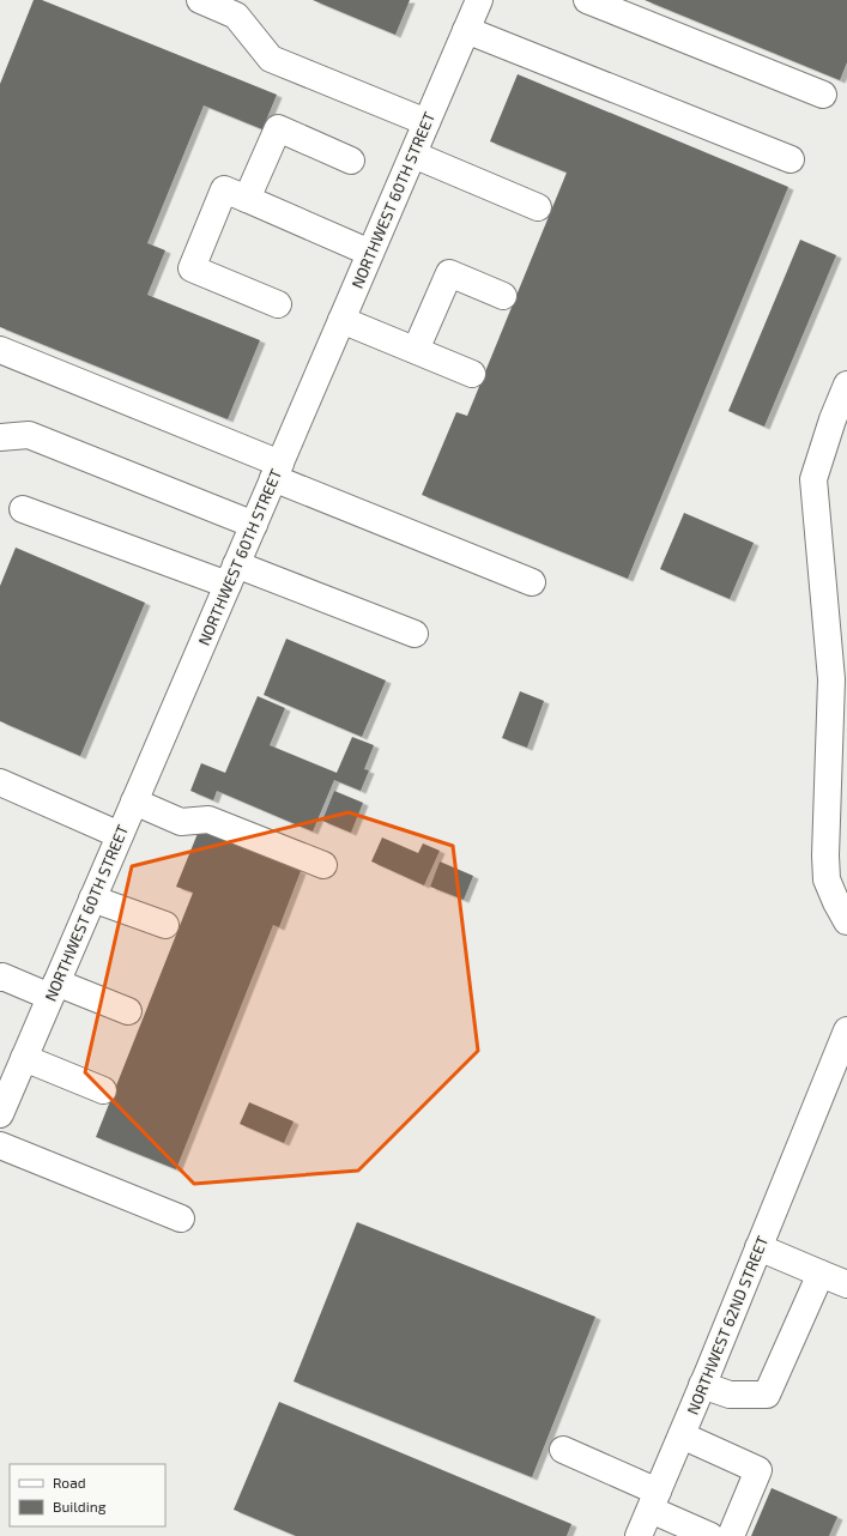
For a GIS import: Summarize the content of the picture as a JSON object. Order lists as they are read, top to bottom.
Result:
{
  "streets": {
    "street": ["NORTHWEST 60TH STREET", "NORTHWEST 62ND STREET"]
  },
  "legend": ["Road", "Building"]
}
